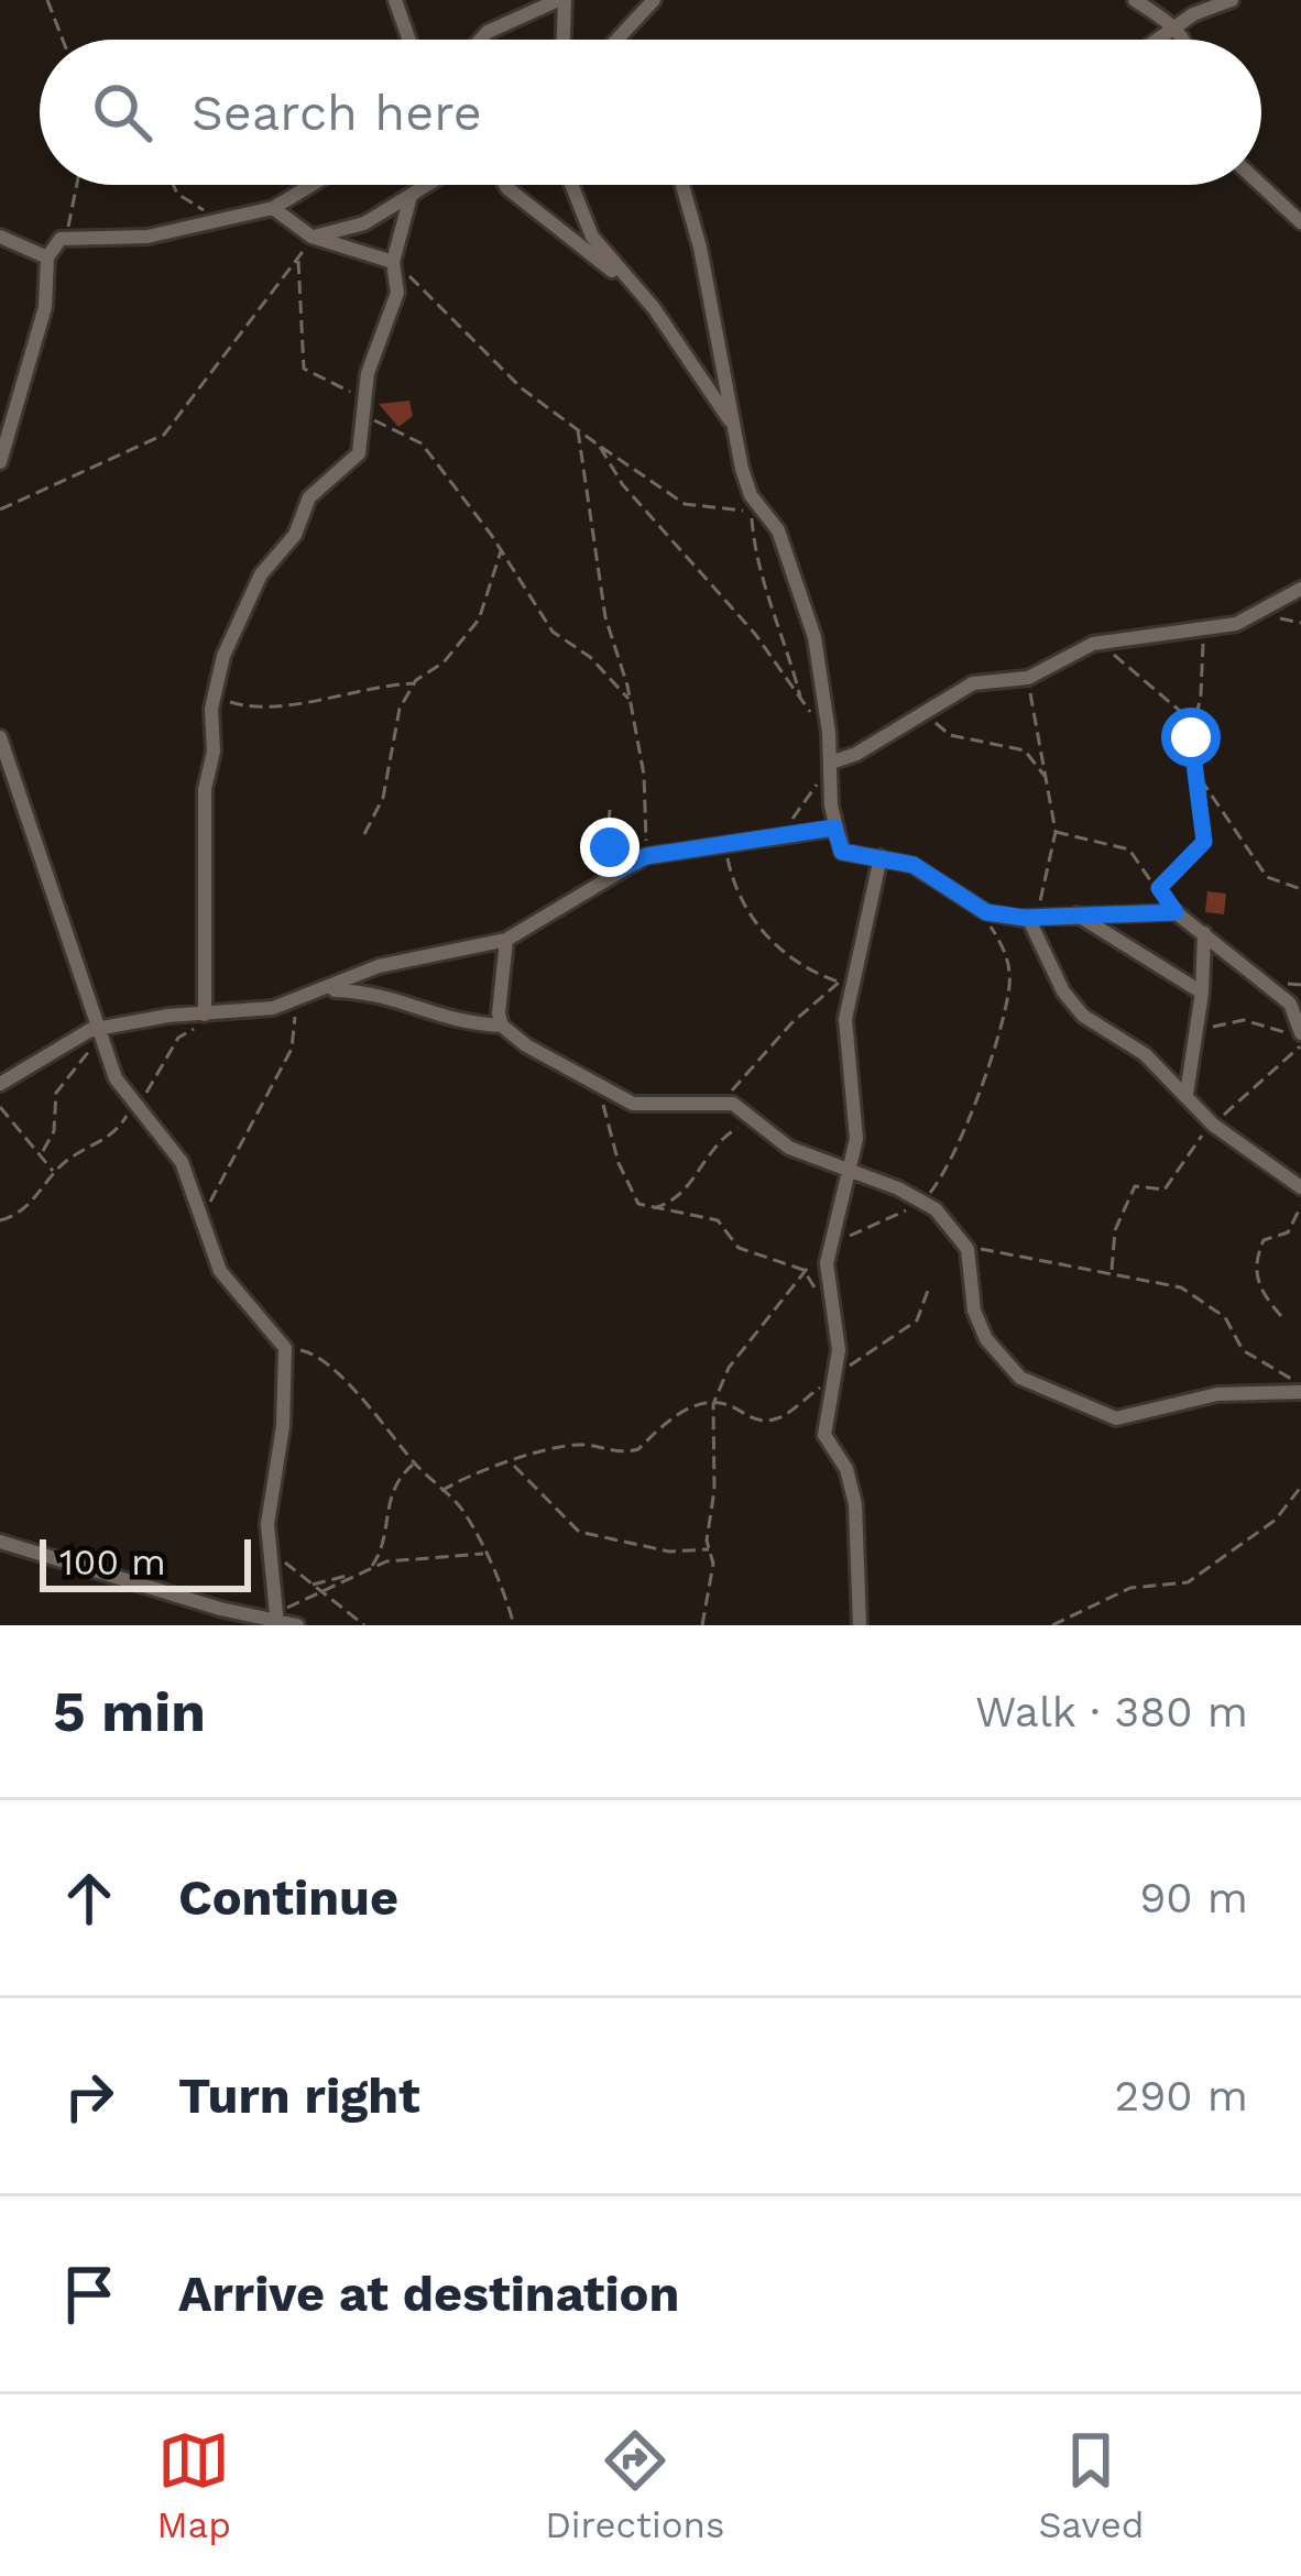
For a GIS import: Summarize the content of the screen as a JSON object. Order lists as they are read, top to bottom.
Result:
{
  "scale_bar": "100 m",
  "page": {
    "search": "Search here",
    "scale": "100 m",
    "heading": ["5 min", "Walk · 380 m"],
    "list": [
      ["Continue", "90 m"],
      ["Turn right", "290 m"],
      "Arrive at destination"
    ],
    "nav": ["Map", "Directions", "Saved"]
  }
}
